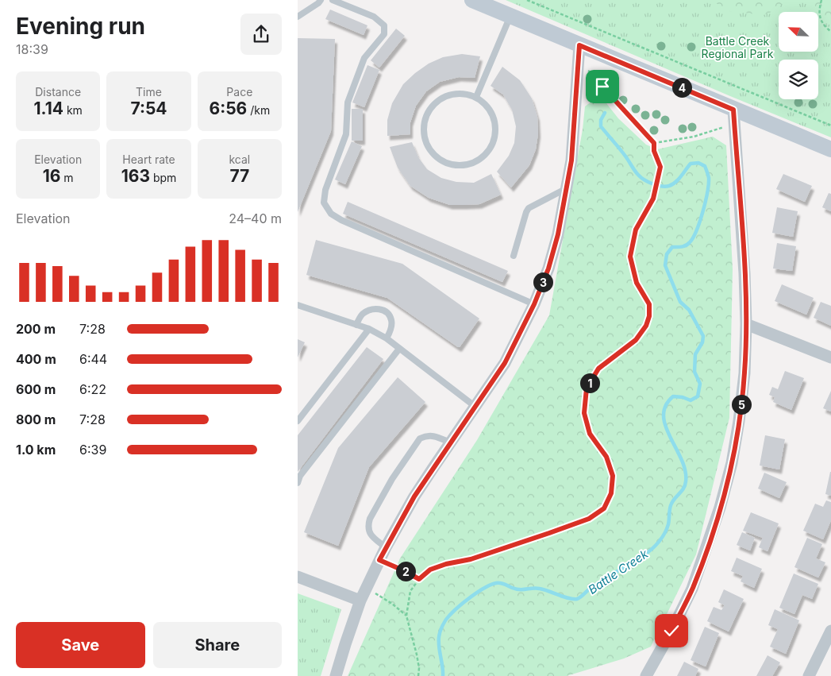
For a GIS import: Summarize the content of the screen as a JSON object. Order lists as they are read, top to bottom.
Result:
{
  "water": ["Battle Creek"],
  "parks": ["Battle Creek Regional Park"],
  "north": "top left",
  "page": {
    "heading": ["Evening run", "18:39"],
    "stats": [
      ["Distance", "1.14 km"],
      ["Time", "7:54"],
      ["Pace", "6:56 /km"],
      ["Elevation", "16 m"],
      ["Heart rate", "163 bpm"],
      ["kcal", "77"]
    ],
    "pins": [
      "4",
      "3",
      "1",
      "5",
      "2"
    ],
    "chart": ["Elevation", "24–40 m"],
    "list": [
      {
        "name": "200 m",
        "note": "7:28"
      },
      {
        "name": "400 m",
        "note": "6:44"
      },
      {
        "name": "600 m",
        "note": "6:22"
      },
      {
        "name": "800 m",
        "note": "7:28"
      },
      {
        "name": "1.0 km",
        "note": "6:39"
      }
    ],
    "buttons": ["Save", "Share"]
  }
}
